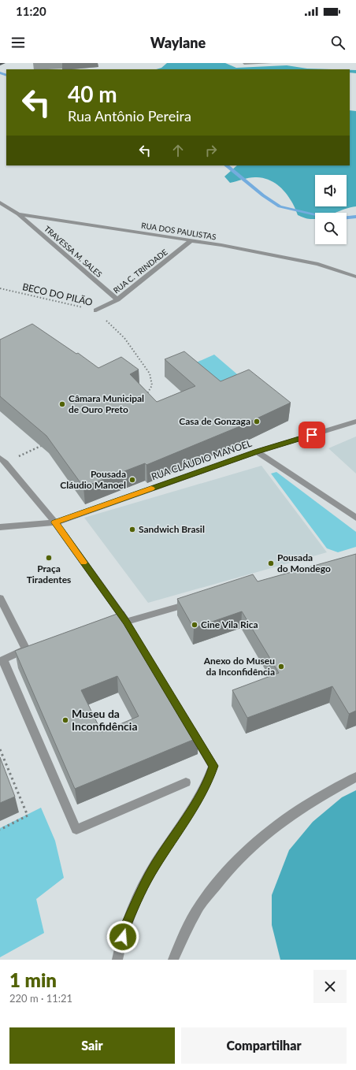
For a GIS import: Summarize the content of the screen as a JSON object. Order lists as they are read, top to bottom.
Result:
{
  "streets": {
    "street": [
      "RUA DOS PAULISTAS",
      "TRAVESSA M. SALES",
      "RUA C. TRINDADE",
      "RUA CLÁUDIO MANOEL"
    ],
    "path": ["BECO DO PILÃO"]
  },
  "crossings": [
    ["RUA DOS PAULISTAS", "TRAVESSA M. SALES"],
    ["RUA DOS PAULISTAS", "RUA C. TRINDADE"],
    ["TRAVESSA M. SALES", "RUA C. TRINDADE"],
    ["RUA C. TRINDADE", "BECO DO PILÃO"]
  ],
  "places": [
    "Câmara Municipal de Ouro Preto",
    "Casa de Gonzaga",
    "Pousada Cláudio Manoel",
    "Sandwich Brasil",
    "Praça Tiradentes",
    "Pousada do Mondego",
    "Cine Vila Rica",
    "Anexo do Museu da Inconfidência",
    "Museu da Inconfidência"
  ],
  "page": {
    "status": "11:20",
    "header": "Waylane",
    "turn": ["40 m", "Rua Antônio Pereira"],
    "heading": ["1 min", "220 m · 11:21"],
    "buttons": ["Sair", "Compartilhar"]
  }
}
